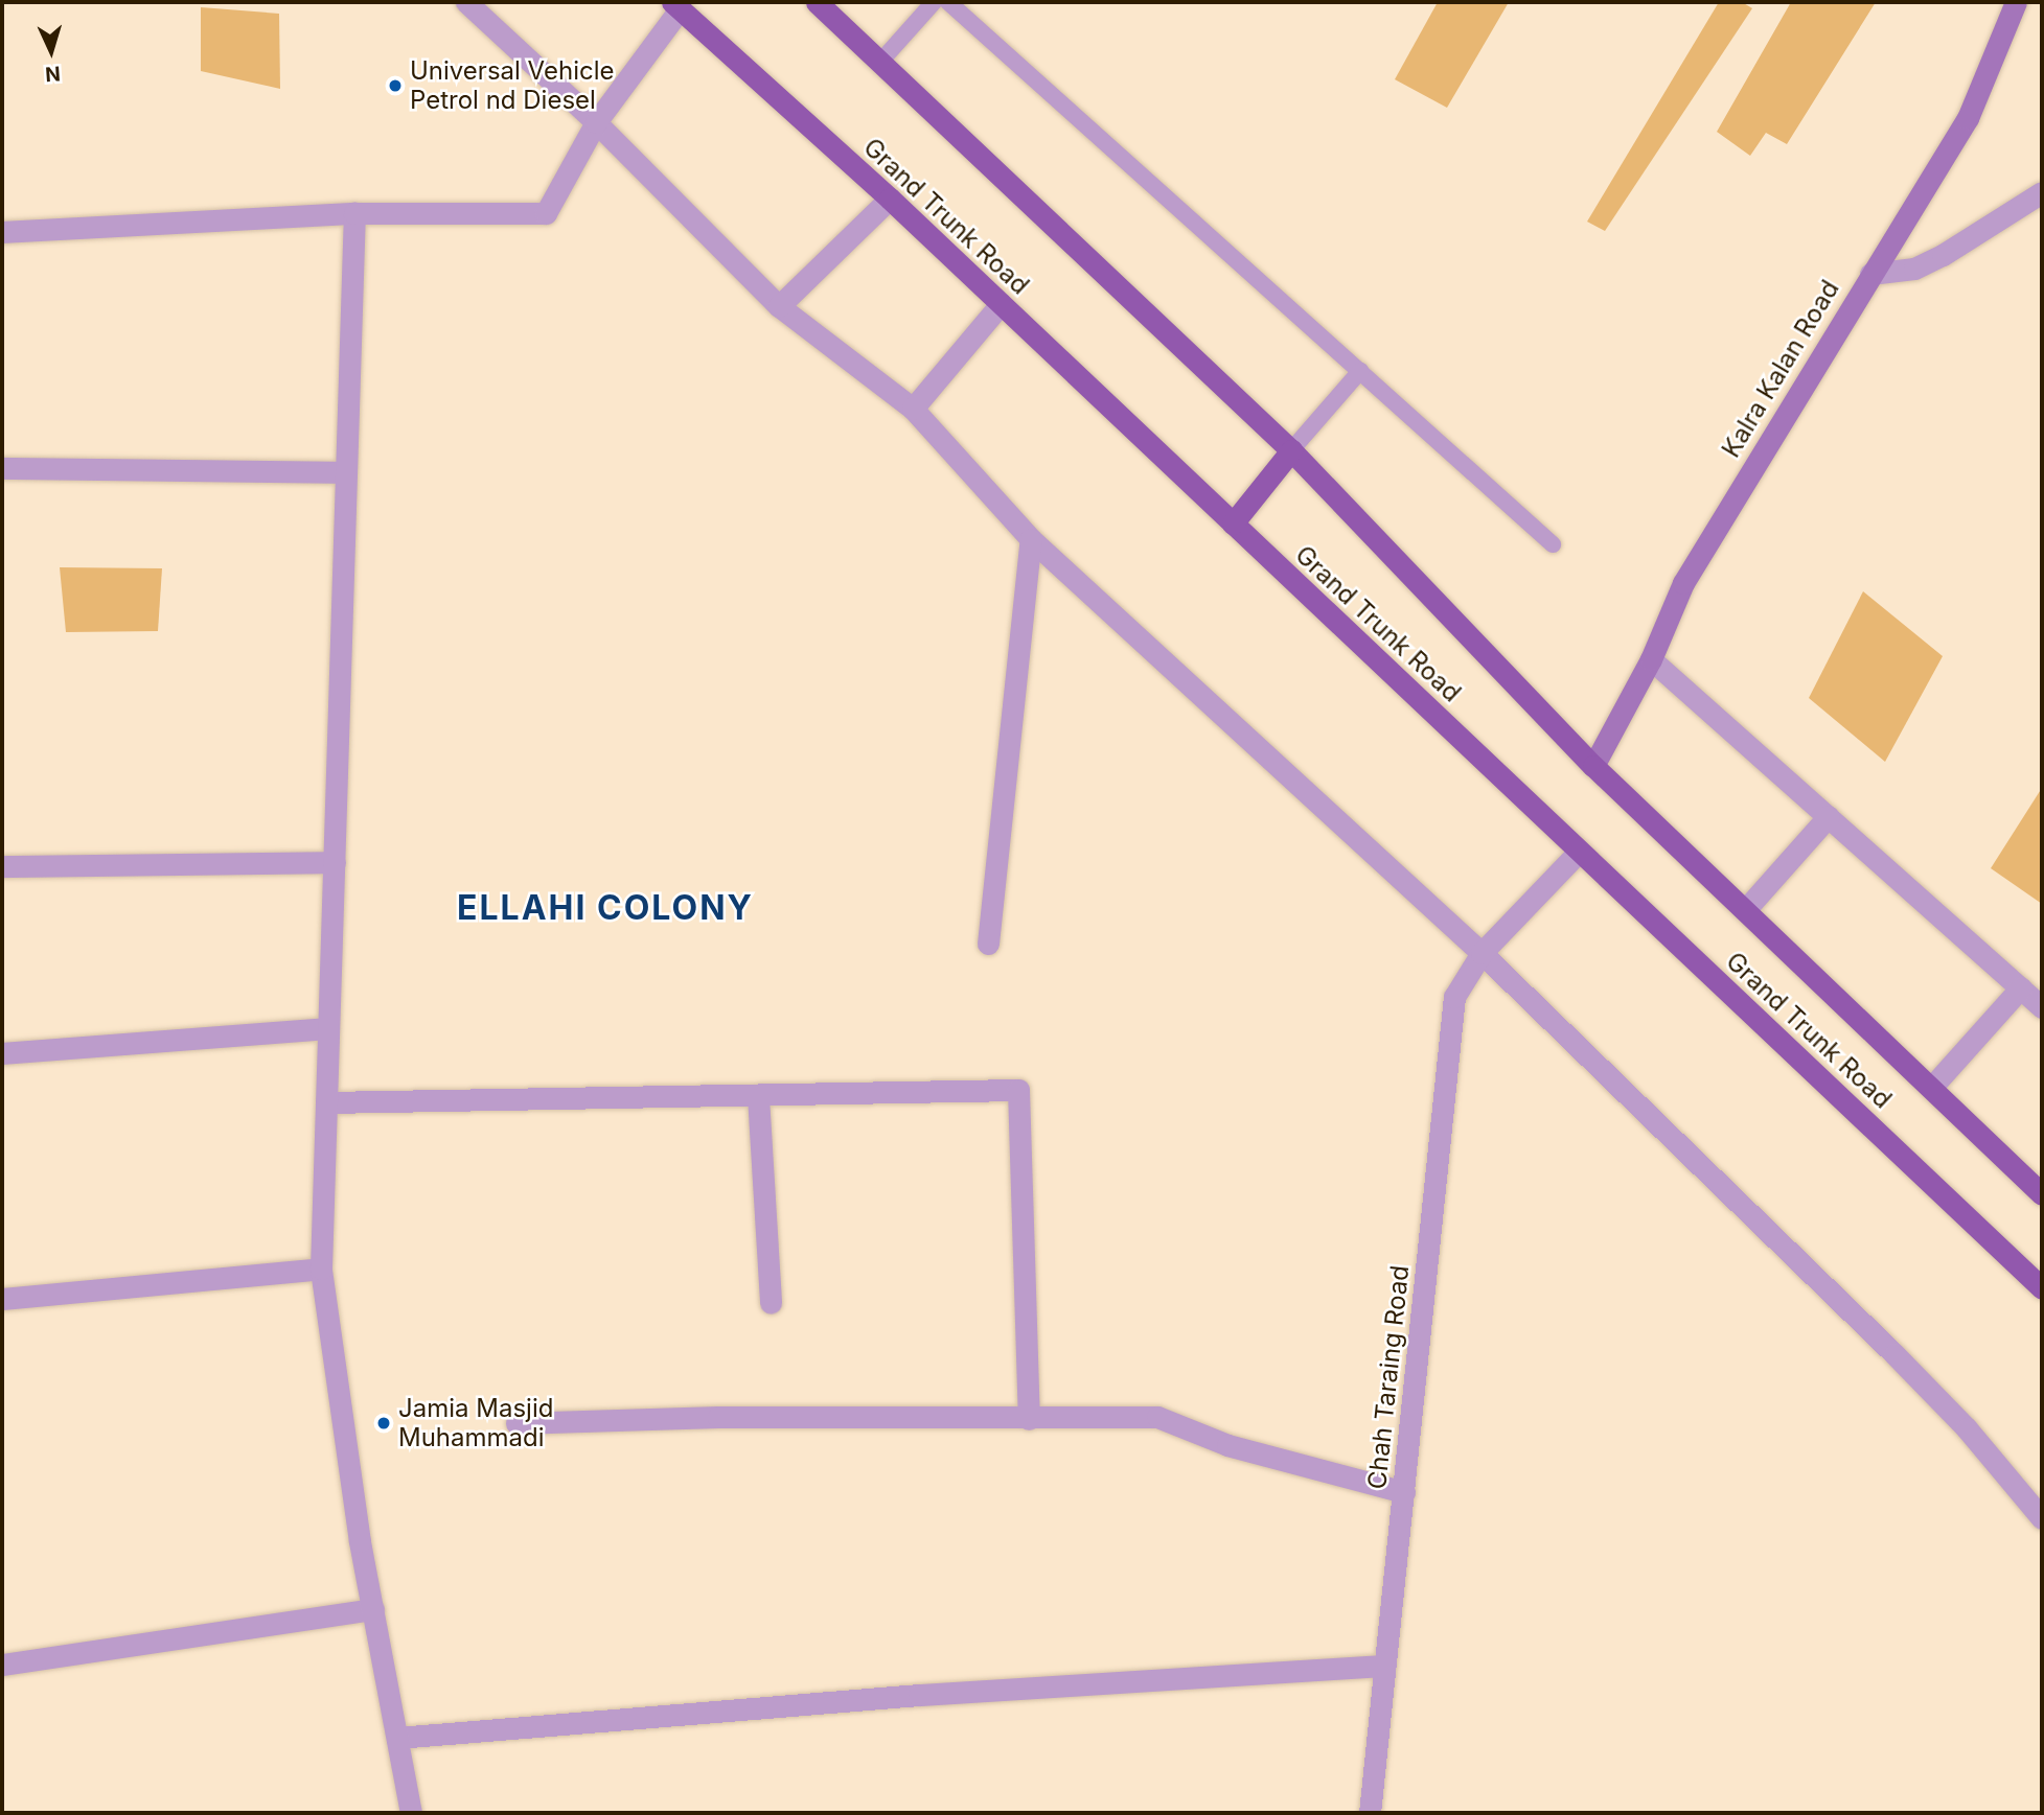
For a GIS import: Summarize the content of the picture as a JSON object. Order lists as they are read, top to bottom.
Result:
{
  "streets": {
    "main road": ["Grand Trunk Road"],
    "street": ["Kalra Kalan Road", "Chah Taraing Road"]
  },
  "crossings": [
    ["Grand Trunk Road", "Kalra Kalan Road"],
    ["Grand Trunk Road", "Chah Taraing Road"]
  ],
  "districts": ["ELLAHI COLONY"],
  "places": ["Universal Vehicle Petrol nd Diesel", "Jamia Masjid Muhammadi"],
  "north": "bottom"
}
